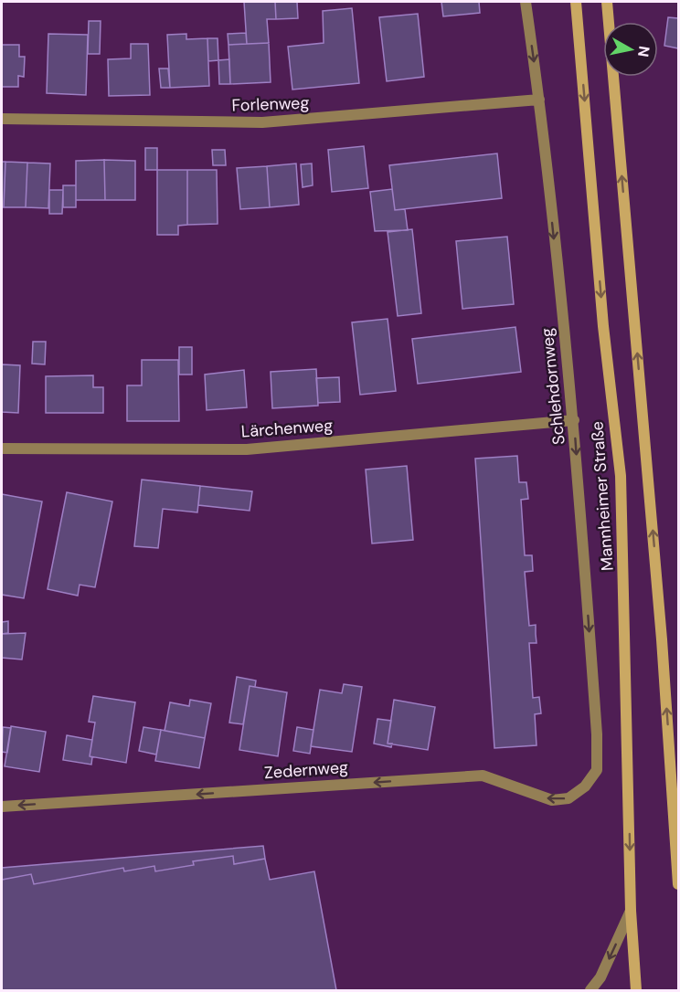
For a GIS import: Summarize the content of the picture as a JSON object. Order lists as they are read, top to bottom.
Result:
{
  "streets": {
    "main road": ["Mannheimer Straße"],
    "street": [
      "Forlenweg",
      "Schlehdornweg",
      "Lärchenweg",
      "Zedernweg"
    ]
  },
  "crossings": [
    ["Forlenweg", "Schlehdornweg"],
    ["Schlehdornweg", "Lärchenweg"],
    ["Schlehdornweg", "Zedernweg"]
  ],
  "one_way": ["Schlehdornweg", "Zedernweg"],
  "north": "right"
}
